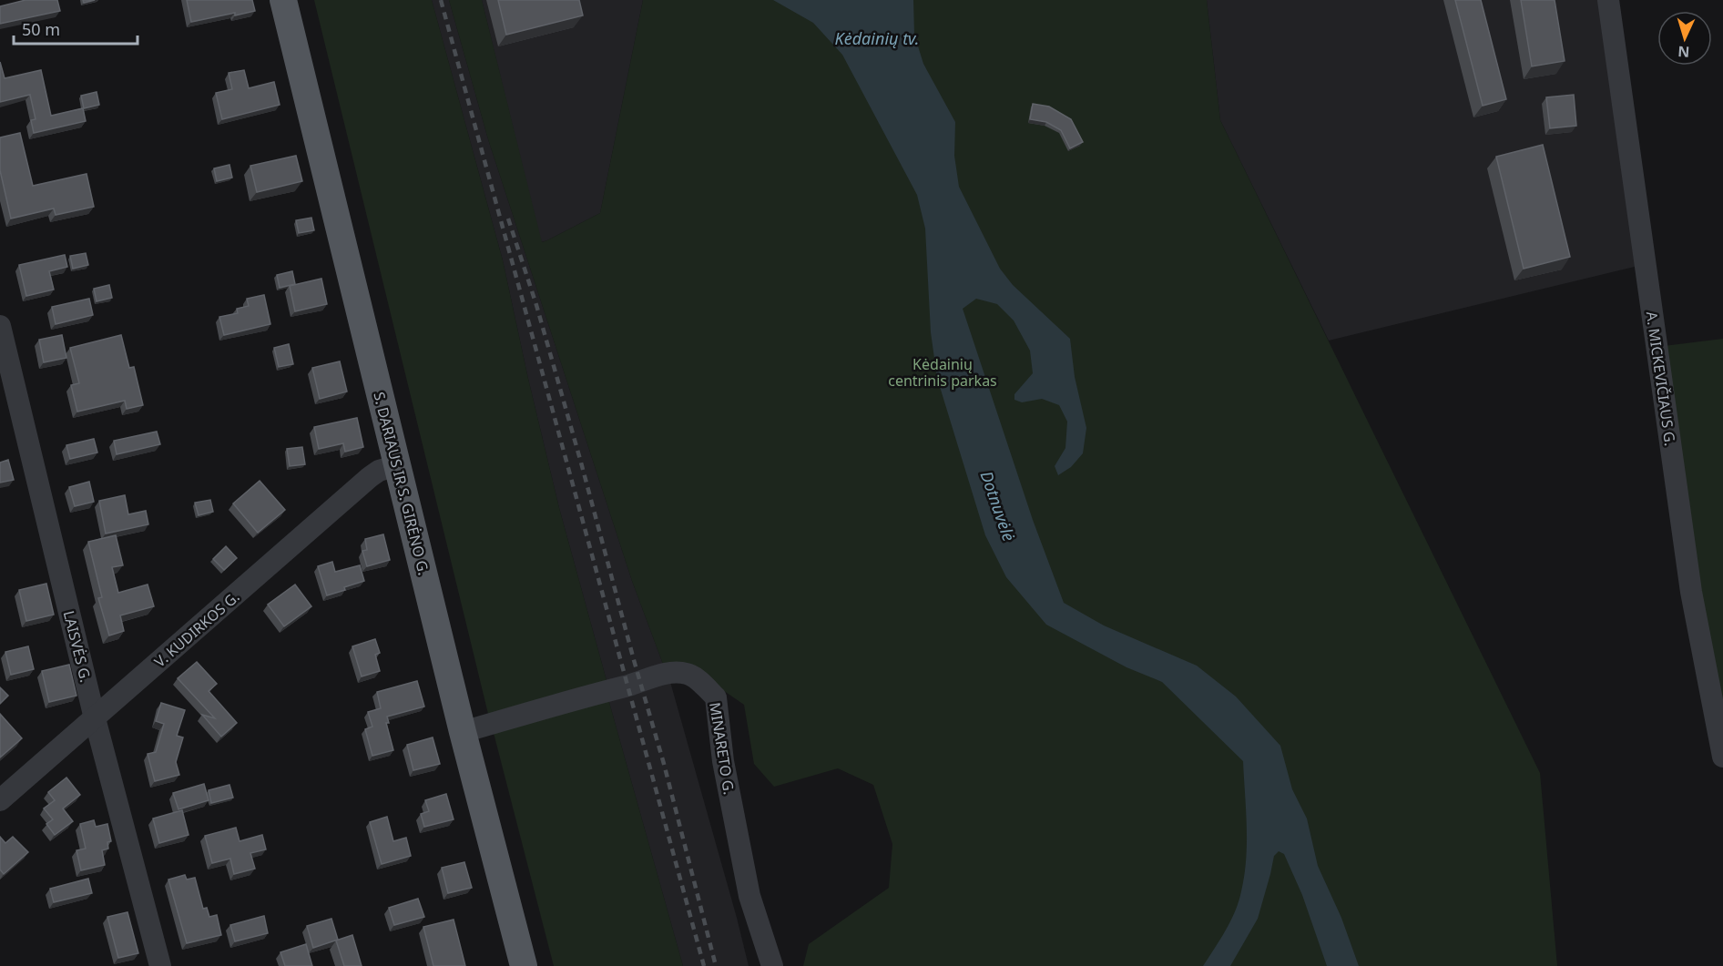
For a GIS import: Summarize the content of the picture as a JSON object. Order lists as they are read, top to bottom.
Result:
{
  "streets": {
    "main road": ["S. DARIAUS IR S. GIRĖNO G."],
    "street": [
      "A. MICKEVIČIAUS G.",
      "V. KUDIRKOS G.",
      "LAISVĖS G.",
      "MINARETO G."
    ]
  },
  "crossings": [
    ["S. DARIAUS IR S. GIRĖNO G.", "V. KUDIRKOS G."],
    ["S. DARIAUS IR S. GIRĖNO G.", "MINARETO G."],
    ["V. KUDIRKOS G.", "LAISVĖS G."]
  ],
  "water": ["Kėdainių tv.", "Dotnuvėlė"],
  "parks": ["Kėdainių centrinis parkas"],
  "scale_bar": "50 m",
  "north": "bottom"
}
